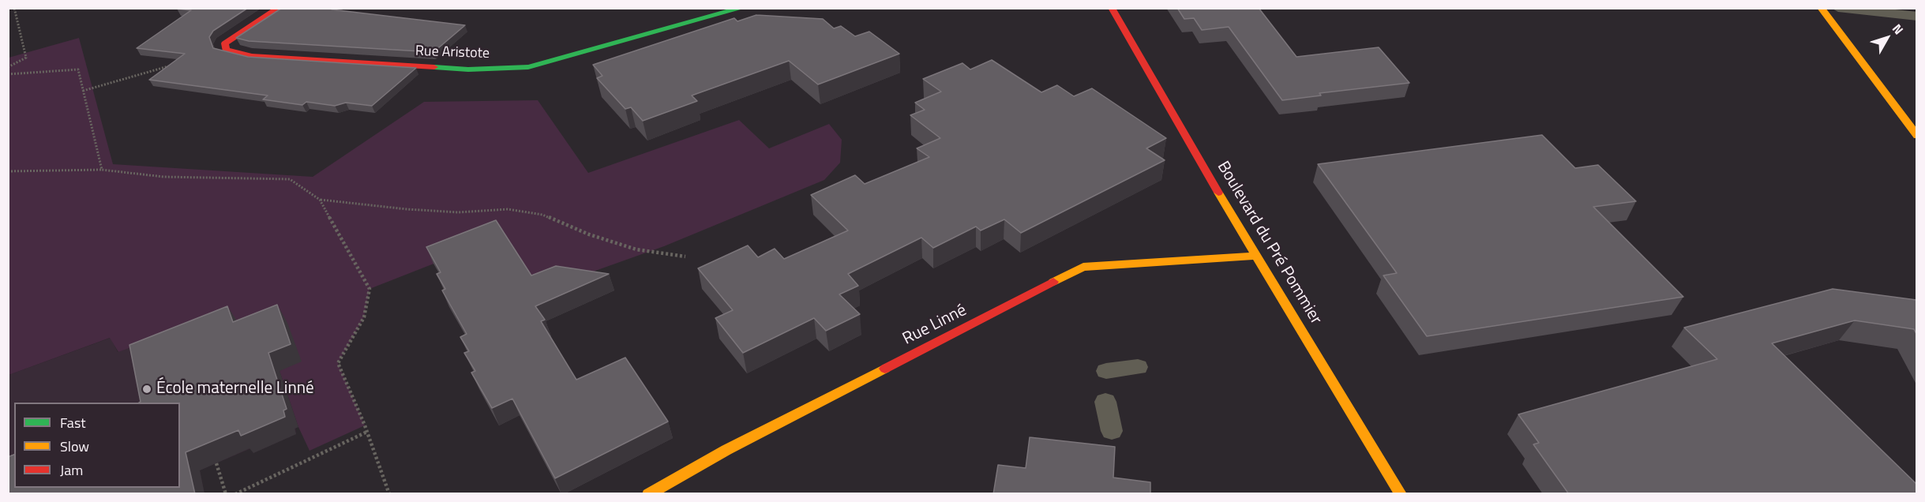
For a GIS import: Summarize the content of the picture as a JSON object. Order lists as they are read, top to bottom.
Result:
{
  "streets": {
    "street": ["Rue Aristote", "Boulevard du Pré Pommier", "Rue Linné"]
  },
  "crossings": [
    ["Boulevard du Pré Pommier", "Rue Linné"]
  ],
  "places": ["École maternelle Linné"],
  "legend": ["Fast", "Slow", "Jam"],
  "north": "top right"
}
